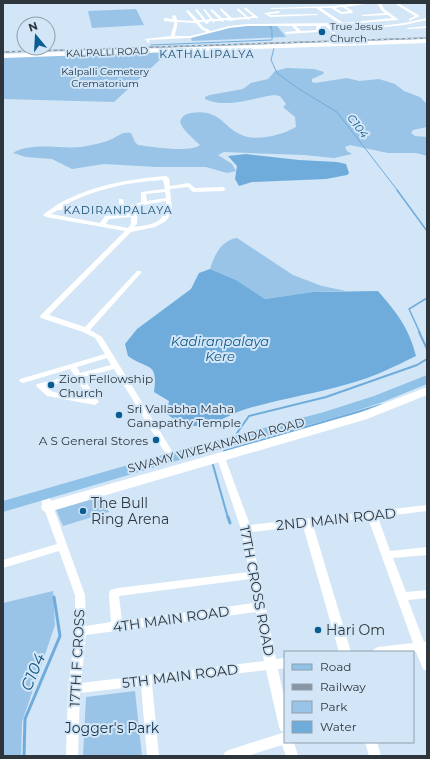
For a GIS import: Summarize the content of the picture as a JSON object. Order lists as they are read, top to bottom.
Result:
{
  "streets": {
    "main road": ["SWAMY VIVEKANANDA ROAD"],
    "street": [
      "KALPALLI ROAD",
      "2ND MAIN ROAD",
      "17TH CROSS ROAD",
      "4TH MAIN ROAD",
      "17TH F CROSS",
      "5TH MAIN ROAD"
    ]
  },
  "crossings": [
    ["SWAMY VIVEKANANDA ROAD", "17TH F CROSS"],
    ["2ND MAIN ROAD", "17TH CROSS ROAD"],
    ["17TH CROSS ROAD", "4TH MAIN ROAD"],
    ["17TH CROSS ROAD", "5TH MAIN ROAD"],
    ["4TH MAIN ROAD", "17TH F CROSS"],
    ["17TH F CROSS", "5TH MAIN ROAD"]
  ],
  "districts": ["KATHALIPALYA", "KADIRANPALAYA"],
  "water": ["C104", "Kadiranpalaya Kere"],
  "parks": ["Kalpalli Cemetery Crematorium", "Jogger's Park"],
  "places": [
    "True Jesus Church",
    "Zion Fellowship Church",
    "Sri Vallabha Maha Ganapathy Temple",
    "A S General Stores",
    "The Bull Ring Arena",
    "Hari Om"
  ],
  "legend": [
    "Road",
    "Railway",
    "Park",
    "Water"
  ],
  "north": "top"
}
